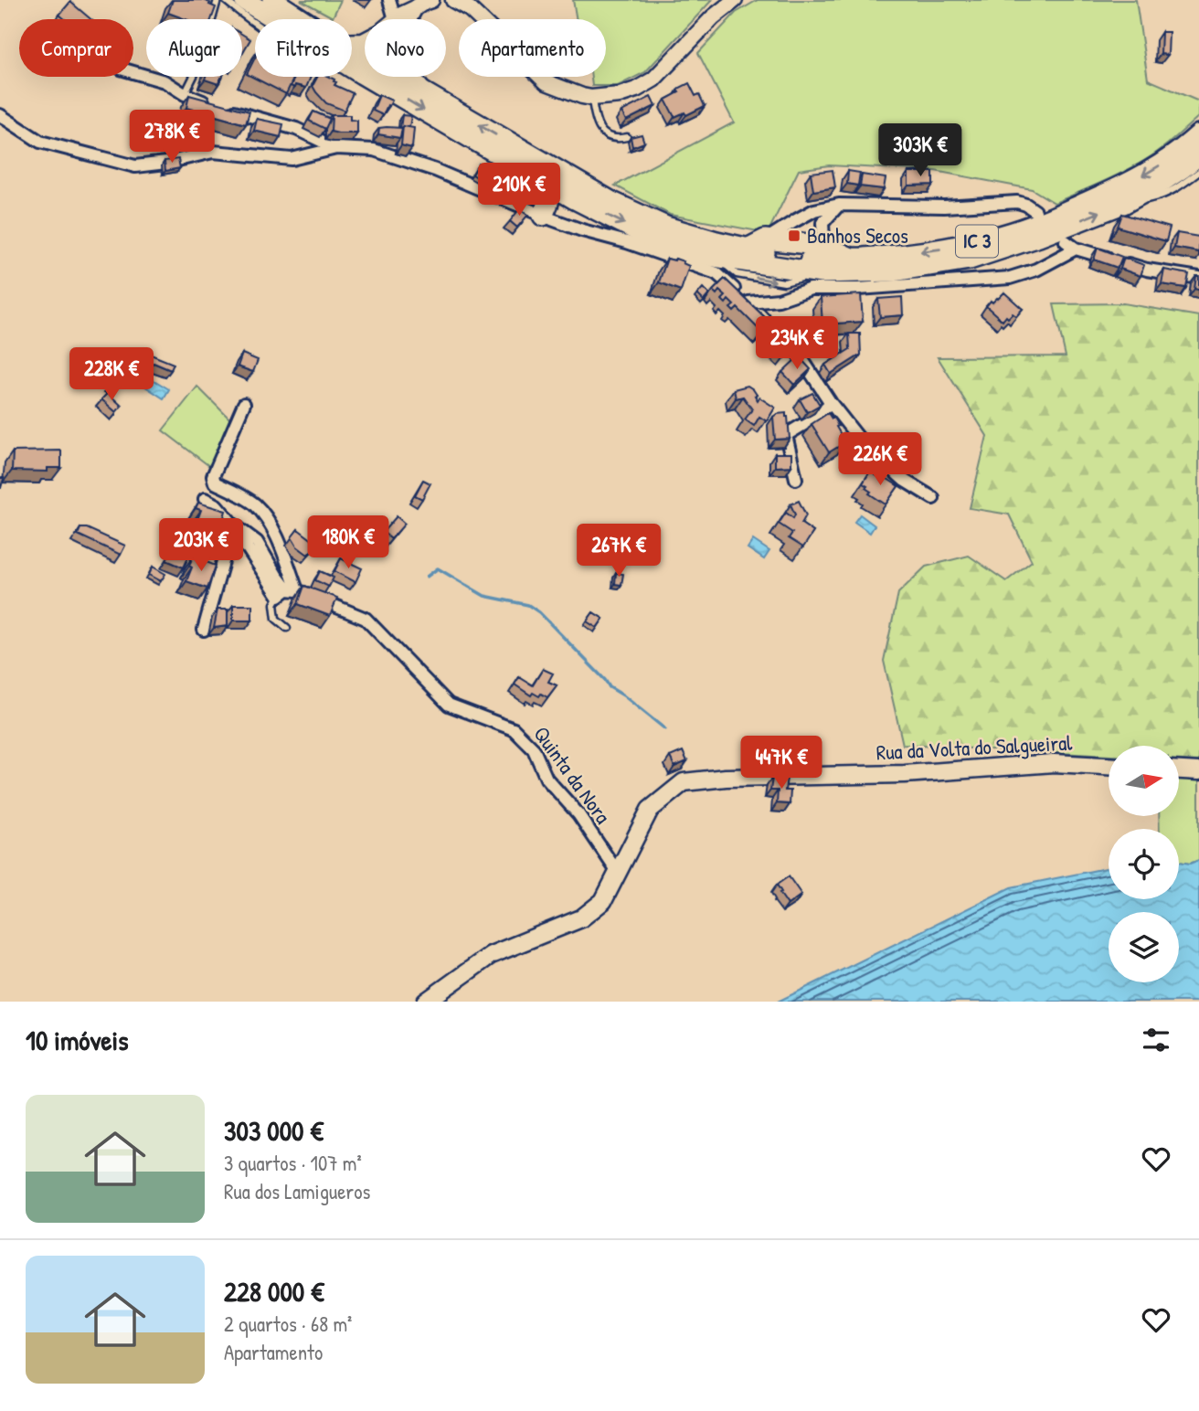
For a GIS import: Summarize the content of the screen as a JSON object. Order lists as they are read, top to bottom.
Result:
{
  "streets": {
    "highway": ["IC 3"],
    "main road": ["Rua da Volta do Salgueiral"],
    "street": ["Quinta da Nora"]
  },
  "crossings": [
    ["Rua da Volta do Salgueiral", "Quinta da Nora"]
  ],
  "places": {
    "transit": ["Banhos Secos"]
  },
  "north": "right",
  "page": {
    "chip": [
      "Comprar",
      "Alugar",
      "Filtros",
      "Novo",
      "Apartamento"
    ],
    "price": [
      "278K €",
      "303K €",
      "210K €",
      "234K €",
      "228K €",
      "226K €",
      "180K €",
      "203K €",
      "267K €",
      "447K €"
    ],
    "heading": "10 imóveis",
    "list": [
      {
        "name": "303 000 €",
        "note": "3 quartos · 107 m² · Rua dos Lamigueros"
      },
      {
        "name": "228 000 €",
        "note": "2 quartos · 68 m² · Apartamento"
      }
    ]
  }
}
